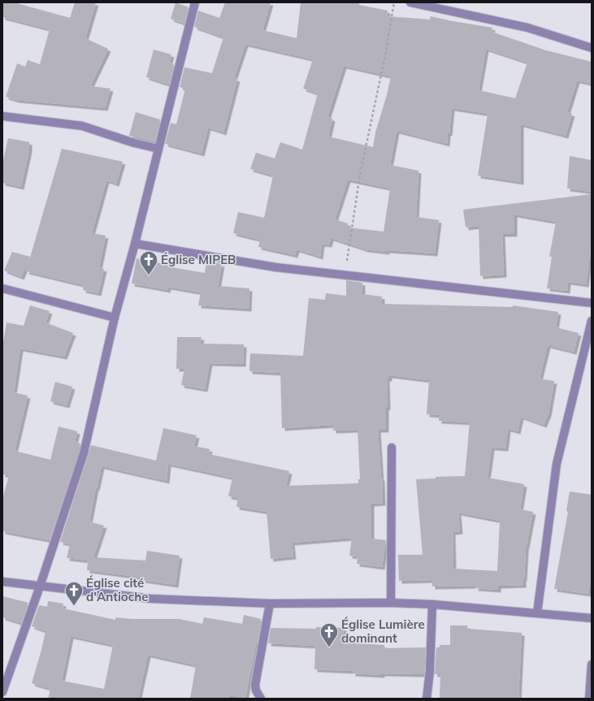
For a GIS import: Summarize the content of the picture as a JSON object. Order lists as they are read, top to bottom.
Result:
{
  "places": {
    "church": ["Église MIPEB", "Église cité d'Antioche", "Église Lumière dominant"]
  }
}
